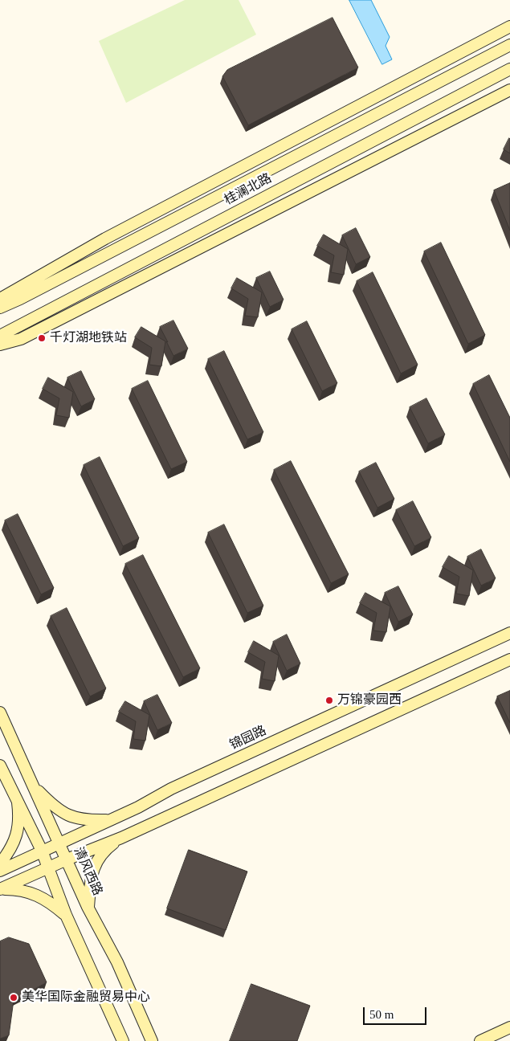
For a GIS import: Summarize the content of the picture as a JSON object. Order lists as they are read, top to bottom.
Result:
{
  "streets": {
    "main road": ["桂澜北路", "锦园路", "清风西路"]
  },
  "crossings": [
    ["锦园路", "清风西路"]
  ],
  "places": ["千灯湖地铁站", "万锦豪园西", "美华国际金融贸易中心"],
  "scale_bar": "50 m"
}
